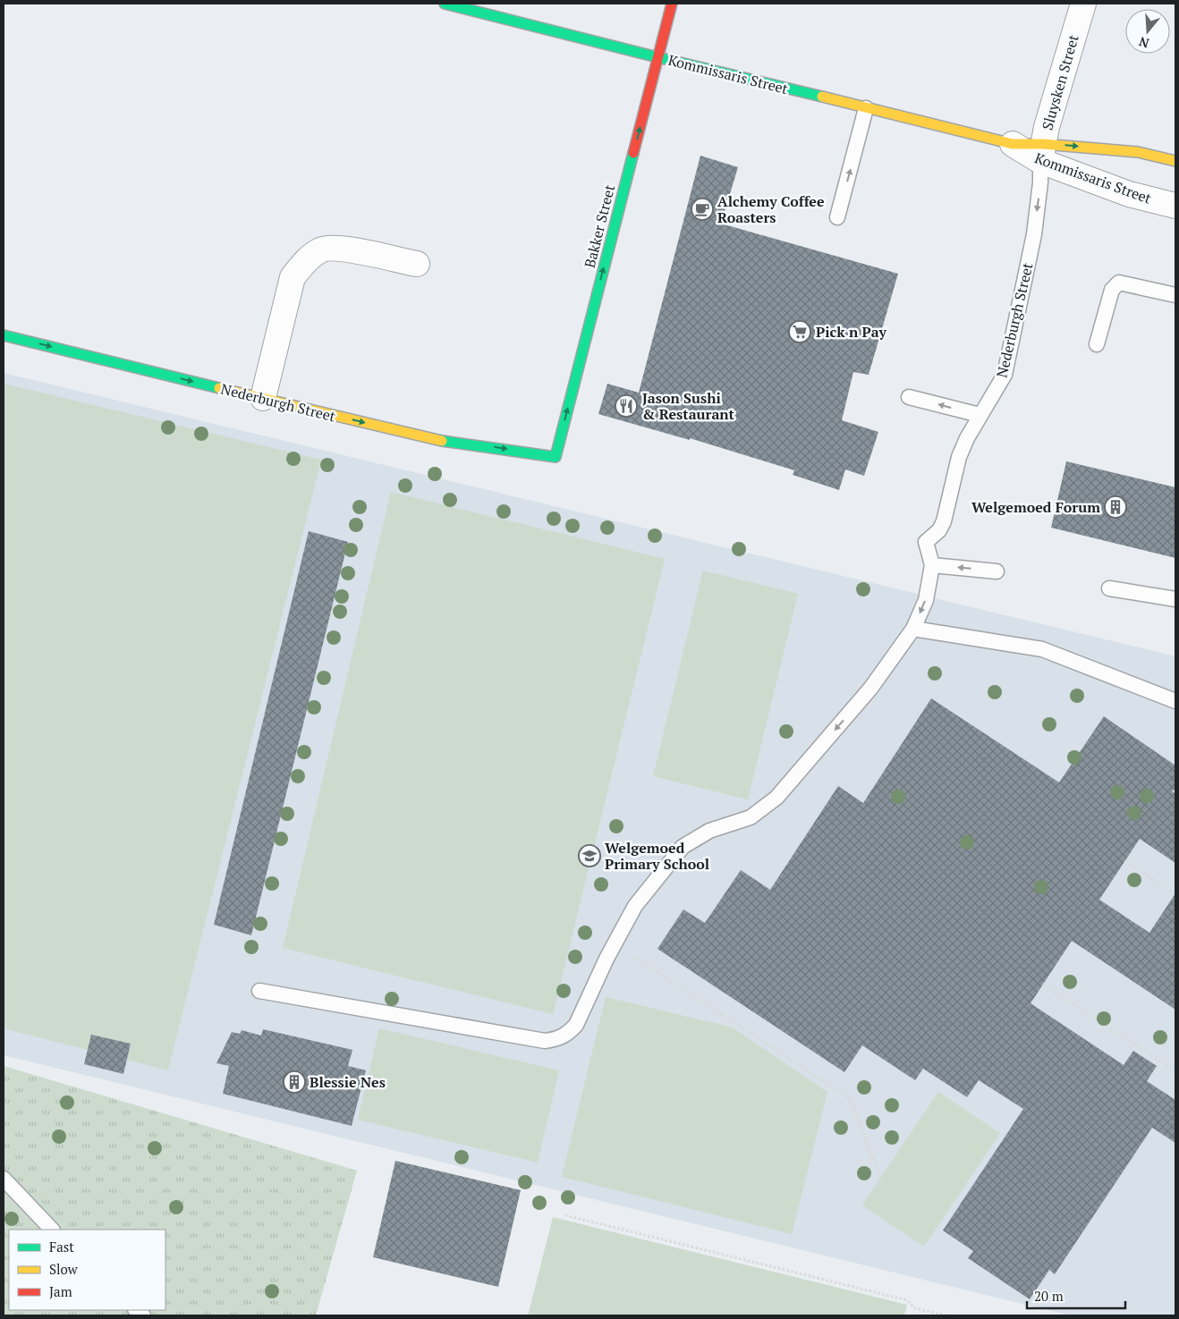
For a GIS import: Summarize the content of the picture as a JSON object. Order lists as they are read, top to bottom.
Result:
{
  "streets": {
    "street": [
      "Kommissaris Street",
      "Sluysken Street",
      "Bakker Street",
      "Nederburgh Street"
    ]
  },
  "crossings": [
    ["Kommissaris Street", "Sluysken Street"],
    ["Kommissaris Street", "Bakker Street"],
    ["Kommissaris Street", "Nederburgh Street"],
    ["Sluysken Street", "Nederburgh Street"],
    ["Bakker Street", "Nederburgh Street"]
  ],
  "one_way": ["Bakker Street"],
  "places": {
    "cafe": ["Alchemy Coffee Roasters"],
    "supermarket": ["Pick n Pay"],
    "restaurant": ["Jason Sushi & Restaurant"],
    "building": ["Welgemoed Forum", "Blessie Nes"],
    "school or university": ["Welgemoed Primary School"]
  },
  "legend": ["Fast", "Slow", "Jam"],
  "scale_bar": "20 m",
  "north": "bottom"
}
